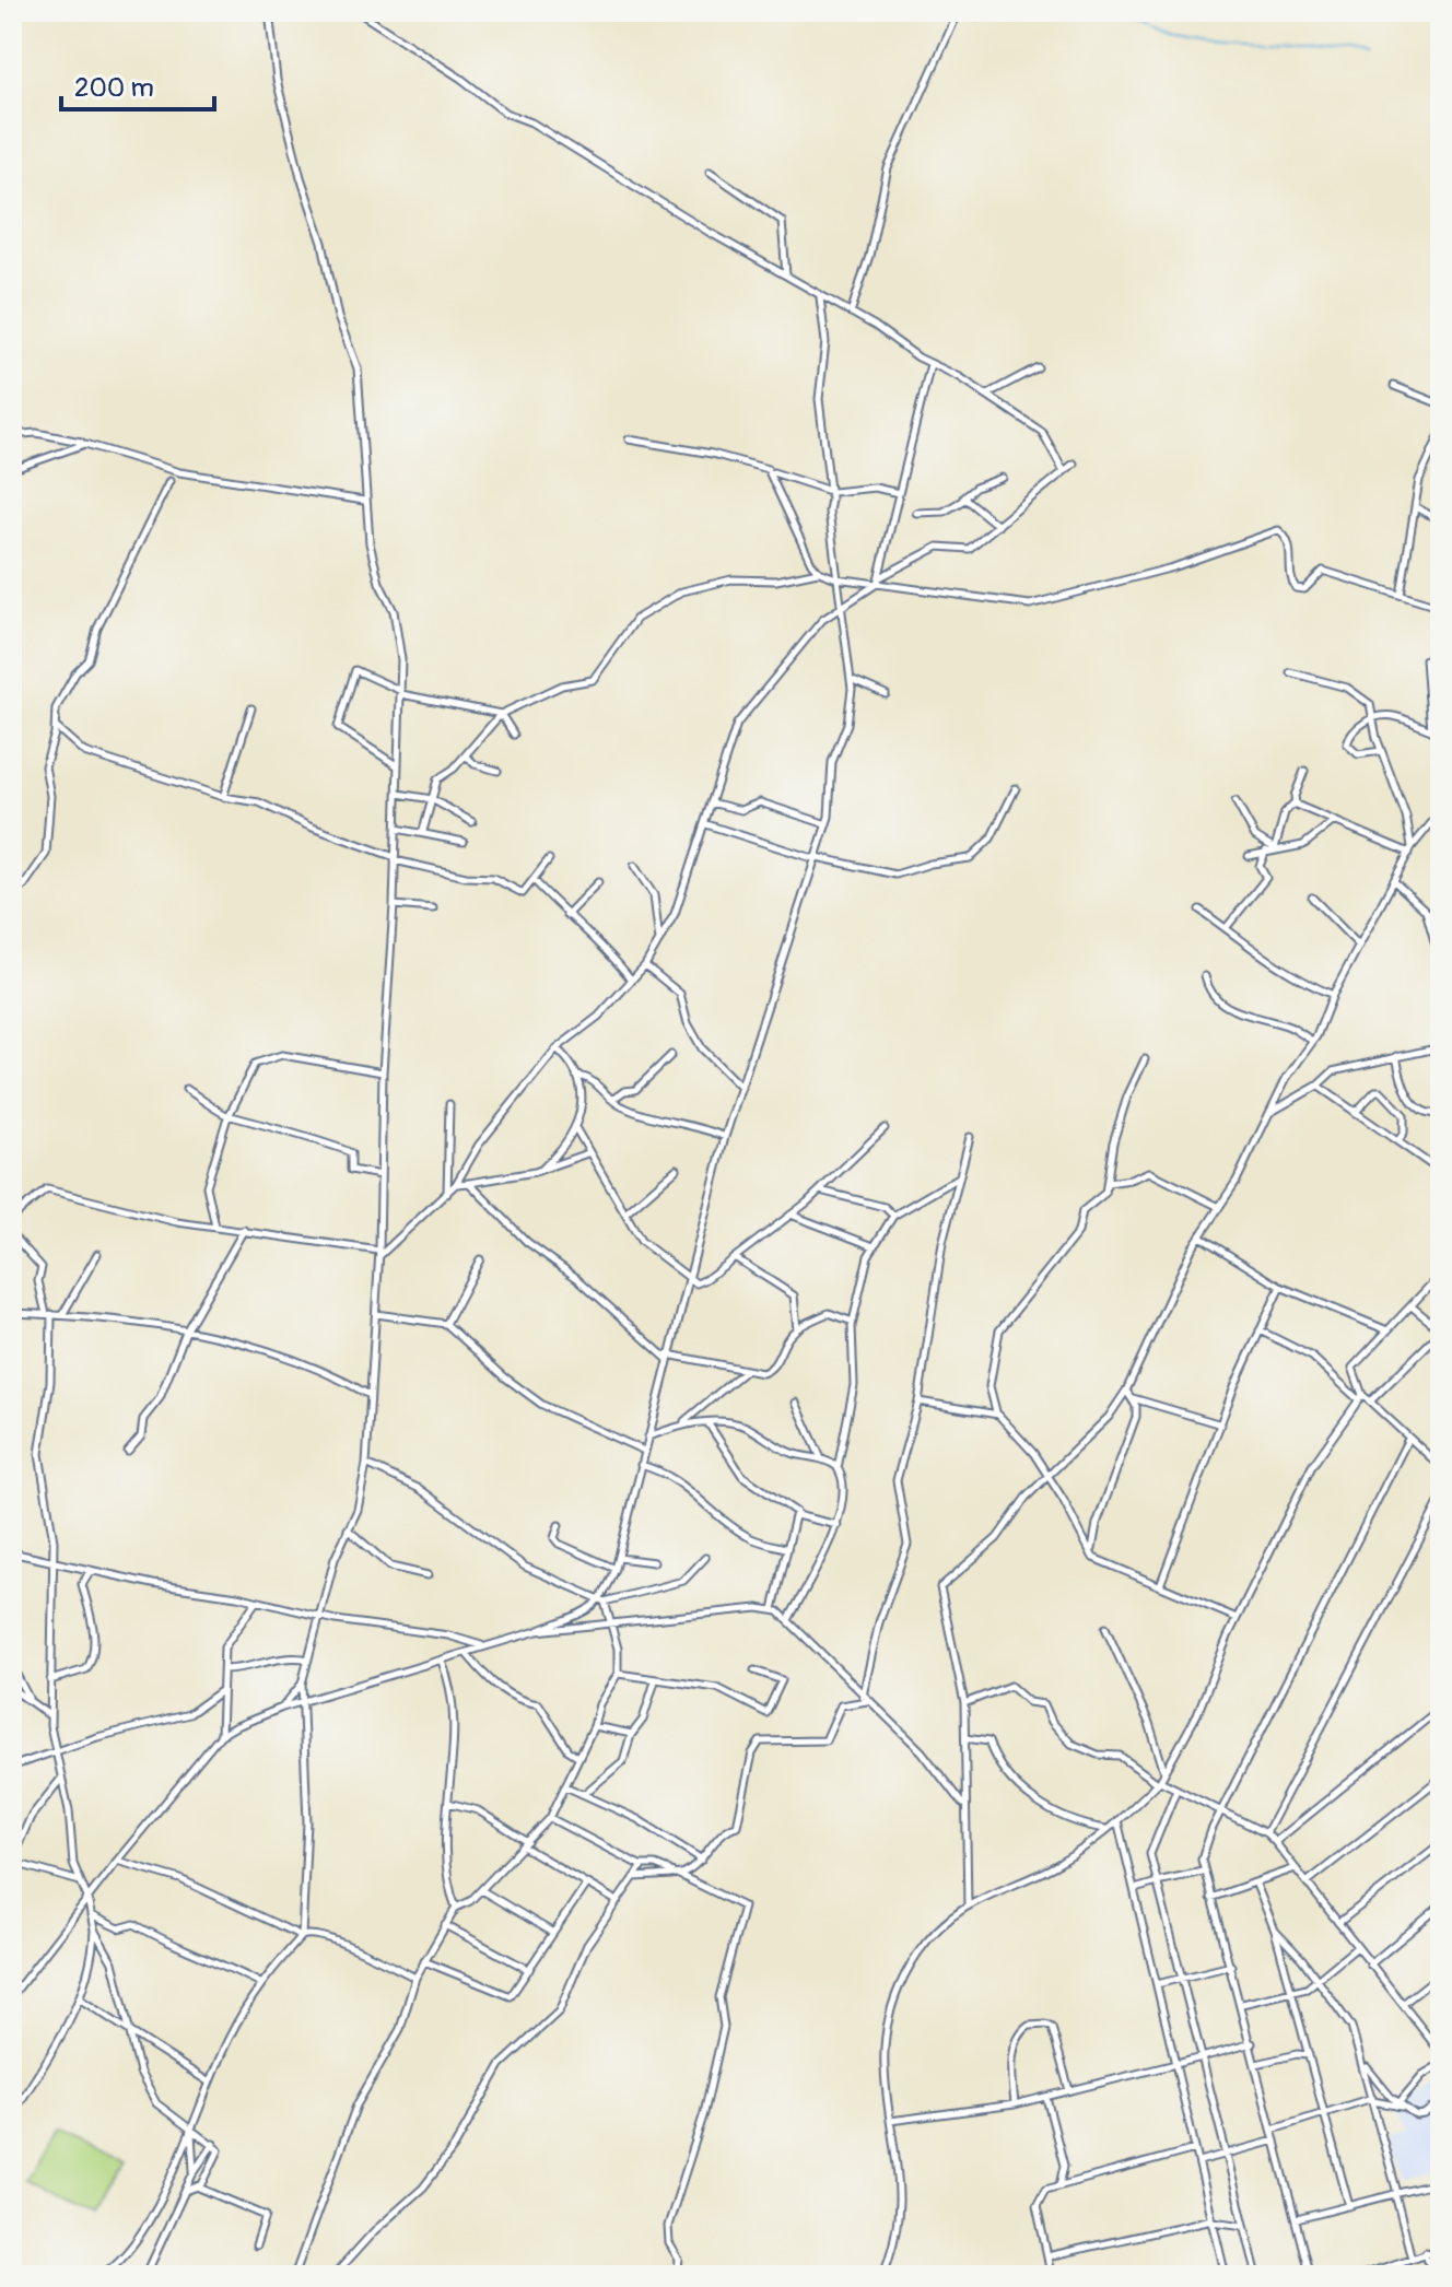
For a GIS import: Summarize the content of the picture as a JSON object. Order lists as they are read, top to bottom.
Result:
{
  "scale_bar": "200 m"
}
